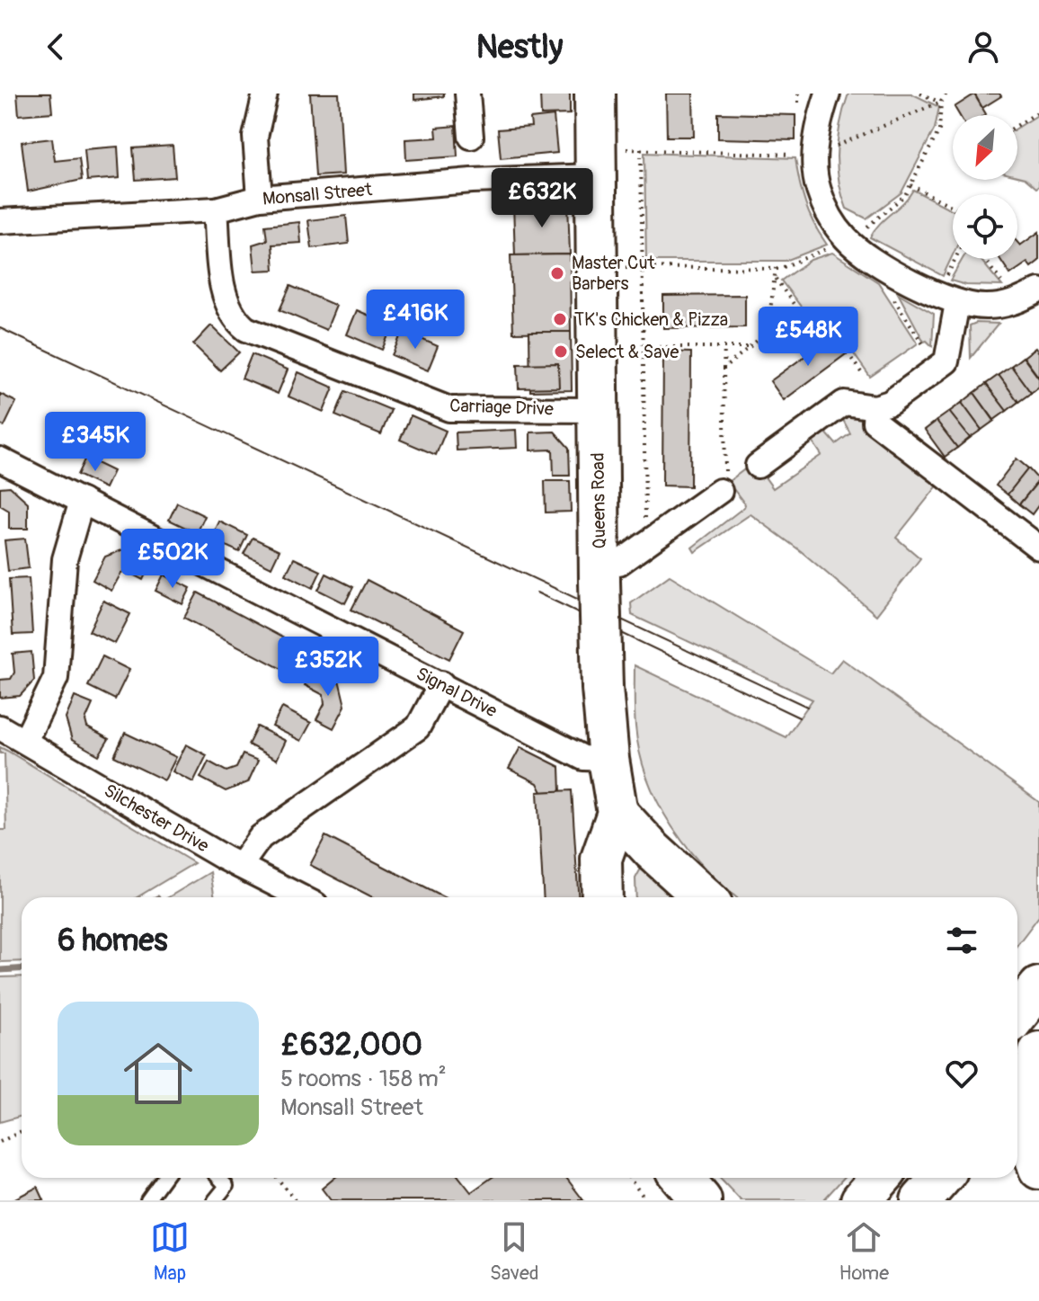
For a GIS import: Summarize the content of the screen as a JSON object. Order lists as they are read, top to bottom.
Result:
{
  "streets": {
    "highway": ["Queens Road"],
    "street": [
      "Monsall Street",
      "Carriage Drive",
      "Signal Drive",
      "Silchester Drive"
    ]
  },
  "crossings": [
    ["Monsall Street", "Carriage Drive"],
    ["Monsall Street", "Queens Road"],
    ["Carriage Drive", "Queens Road"],
    ["Queens Road", "Signal Drive"]
  ],
  "places": ["Master Cut Barbers", "TK's Chicken & Pizza", "Select & Save"],
  "north": "bottom left",
  "page": {
    "header": "Nestly",
    "price": [
      "£632K",
      "£416K",
      "£548K",
      "£345K",
      "£502K",
      "£352K"
    ],
    "heading": "6 homes",
    "list": [
      {
        "name": "£632,000",
        "note": "5 rooms · 158 m² · Monsall Street"
      }
    ],
    "tabs": ["Map", "Saved", "Home"]
  }
}
